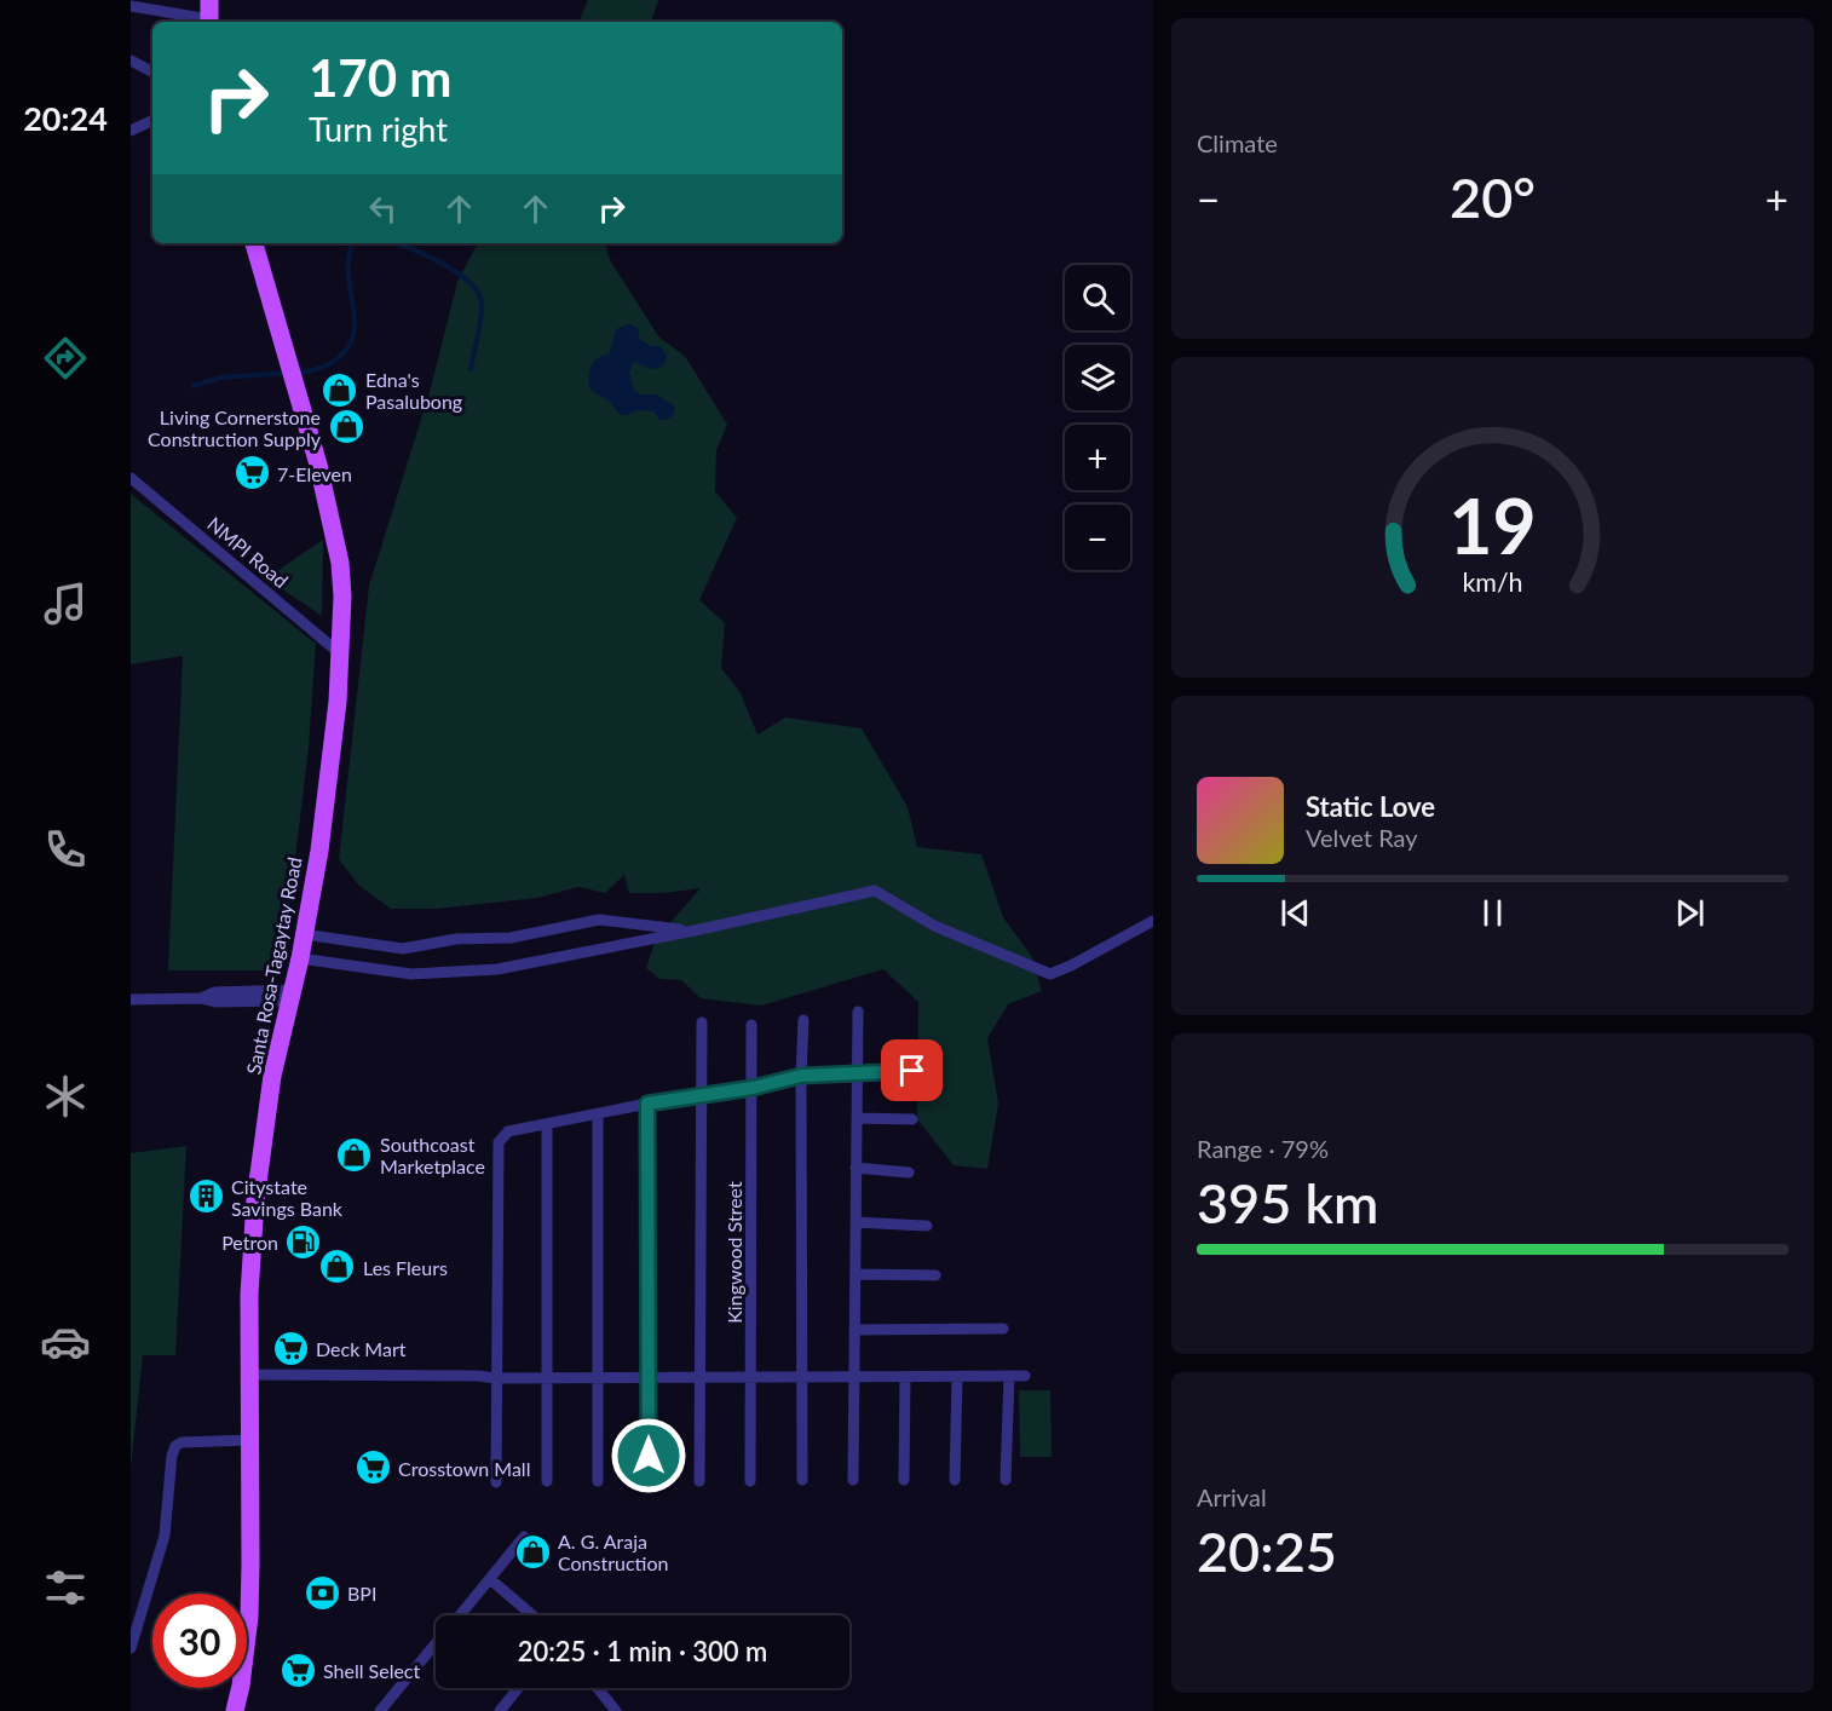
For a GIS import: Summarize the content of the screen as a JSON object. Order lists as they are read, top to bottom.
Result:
{
  "streets": {
    "main road": ["Santa Rosa-Tagaytay Road"],
    "street": ["NMPI Road", "Kingwood Street"]
  },
  "crossings": [
    ["NMPI Road", "Santa Rosa-Tagaytay Road"]
  ],
  "places": {
    "shop": [
      "Edna's Pasalubong",
      "Living Cornerstone Construction Supply",
      "Southcoast Marketplace",
      "Les Fleurs",
      "A. G. Araja Construction"
    ],
    "supermarket": [
      "7-Eleven",
      "Deck Mart",
      "Crosstown Mall",
      "Shell Select"
    ],
    "building": ["Citystate Savings Bank"],
    "fuel station": ["Petron"],
    "bank": ["BPI"]
  },
  "page": {
    "tabs": "20:24",
    "tile": [
      "Climate",
      ["Range · 79%", "395 km"],
      ["Arrival", "20:25"]
    ],
    "turn": ["170 m", "Turn right"],
    "heat": ["−", "20°", "+"],
    "map_buttons": ["+", "−"],
    "song": ["Static Love", "Velvet Ray"],
    "limit": "30",
    "trip": "20:25 · 1 min · 300 m",
    "gauge": ["19", "km/h"]
  }
}
